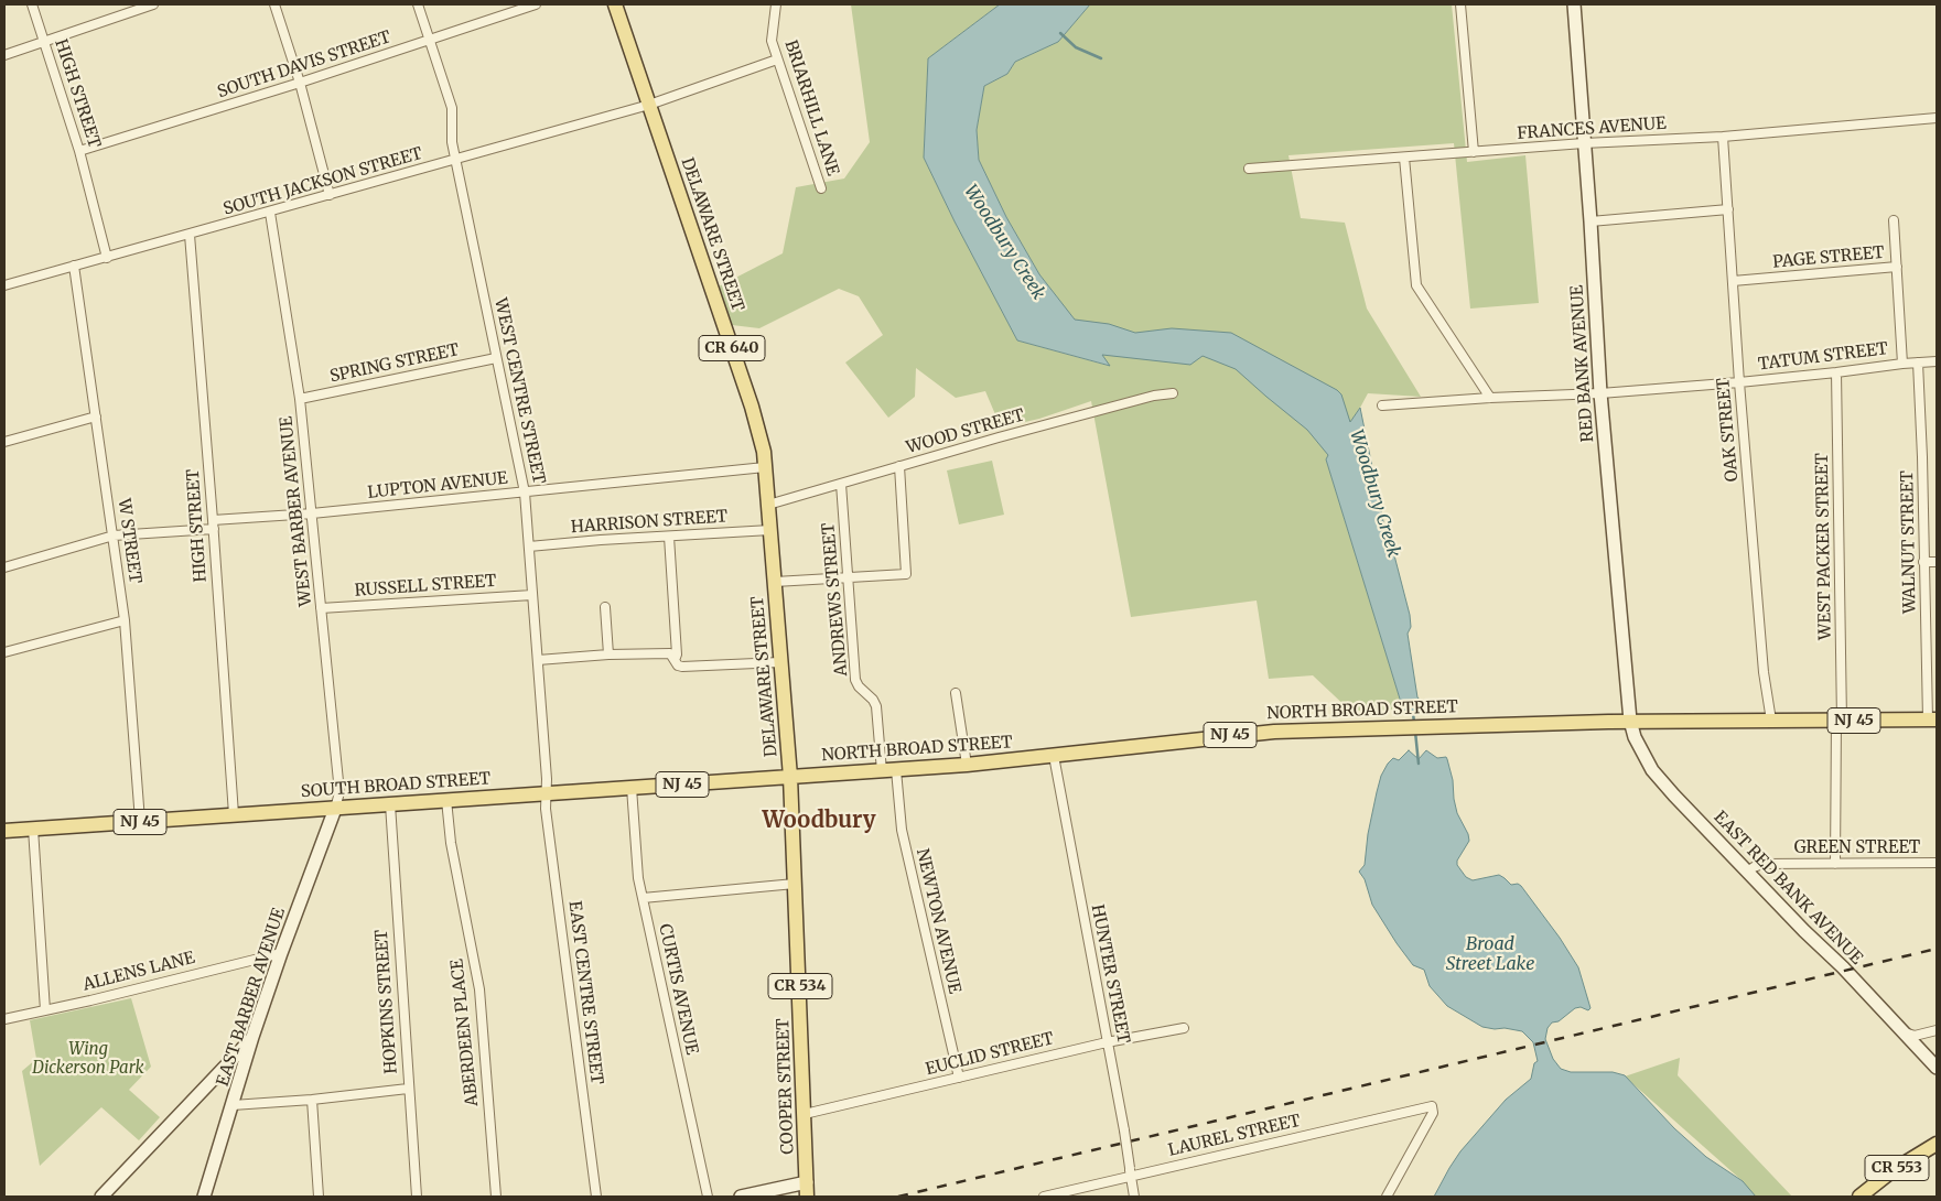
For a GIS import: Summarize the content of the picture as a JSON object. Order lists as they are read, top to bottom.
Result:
{
  "streets": {
    "main road": [
      "DELAWARE STREET",
      "CR 640",
      "NORTH BROAD STREET",
      "NJ 45",
      "SOUTH BROAD STREET",
      "CR 534",
      "COOPER STREET",
      "CR 553"
    ],
    "street": [
      "SOUTH DAVIS STREET",
      "HIGH STREET",
      "BRIARHILL LANE",
      "FRANCES AVENUE",
      "SOUTH JACKSON STREET",
      "PAGE STREET",
      "TATUM STREET",
      "SPRING STREET",
      "RED BANK AVENUE",
      "WEST CENTRE STREET",
      "OAK STREET",
      "WOOD STREET",
      "LUPTON AVENUE",
      "WEST BARBER AVENUE",
      "HARRISON STREET",
      "W STREET",
      "WALNUT STREET",
      "WEST PACKER STREET",
      "RUSSELL STREET",
      "ANDREWS STREET",
      "GREEN STREET",
      "EAST RED BANK AVENUE",
      "NEWTON AVENUE",
      "ALLENS LANE",
      "HUNTER STREET",
      "CURTIS AVENUE",
      "EAST CENTRE STREET",
      "EAST BARBER AVENUE",
      "HOPKINS STREET",
      "ABERDEEN PLACE",
      "EUCLID STREET",
      "LAUREL STREET"
    ]
  },
  "crossings": [
    ["SOUTH DAVIS STREET", "HIGH STREET"],
    ["SOUTH DAVIS STREET", "WEST CENTRE STREET"],
    ["HIGH STREET", "SOUTH JACKSON STREET"],
    ["HIGH STREET", "LUPTON AVENUE"],
    ["HIGH STREET", "SOUTH BROAD STREET"],
    ["BRIARHILL LANE", "SOUTH JACKSON STREET"],
    ["FRANCES AVENUE", "RED BANK AVENUE"],
    ["FRANCES AVENUE", "OAK STREET"],
    ["SOUTH JACKSON STREET", "DELAWARE STREET"],
    ["SOUTH JACKSON STREET", "WEST CENTRE STREET"],
    ["SOUTH JACKSON STREET", "WEST BARBER AVENUE"],
    ["SOUTH JACKSON STREET", "W STREET"],
    ["DELAWARE STREET", "WOOD STREET"],
    ["DELAWARE STREET", "LUPTON AVENUE"],
    ["DELAWARE STREET", "HARRISON STREET"],
    ["DELAWARE STREET", "NORTH BROAD STREET"],
    ["DELAWARE STREET", "SOUTH BROAD STREET"],
    ["DELAWARE STREET", "COOPER STREET"],
    ["PAGE STREET", "TATUM STREET"],
    ["PAGE STREET", "OAK STREET"],
    ["TATUM STREET", "RED BANK AVENUE"],
    ["TATUM STREET", "OAK STREET"],
    ["TATUM STREET", "WALNUT STREET"],
    ["TATUM STREET", "WEST PACKER STREET"],
    ["SPRING STREET", "WEST CENTRE STREET"],
    ["SPRING STREET", "WEST BARBER AVENUE"],
    ["RED BANK AVENUE", "NORTH BROAD STREET"],
    ["RED BANK AVENUE", "EAST RED BANK AVENUE"],
    ["WEST CENTRE STREET", "LUPTON AVENUE"],
    ["WEST CENTRE STREET", "HARRISON STREET"],
    ["WEST CENTRE STREET", "RUSSELL STREET"],
    ["WEST CENTRE STREET", "SOUTH BROAD STREET"],
    ["WEST CENTRE STREET", "EAST CENTRE STREET"],
    ["OAK STREET", "NORTH BROAD STREET"],
    ["WOOD STREET", "ANDREWS STREET"],
    ["LUPTON AVENUE", "WEST BARBER AVENUE"],
    ["LUPTON AVENUE", "W STREET"],
    ["WEST BARBER AVENUE", "RUSSELL STREET"],
    ["WEST BARBER AVENUE", "SOUTH BROAD STREET"],
    ["WEST BARBER AVENUE", "EAST BARBER AVENUE"],
    ["W STREET", "SOUTH BROAD STREET"],
    ["WALNUT STREET", "NORTH BROAD STREET"],
    ["WEST PACKER STREET", "NORTH BROAD STREET"],
    ["WEST PACKER STREET", "GREEN STREET"],
    ["ANDREWS STREET", "NORTH BROAD STREET"],
    ["ANDREWS STREET", "NEWTON AVENUE"],
    ["NORTH BROAD STREET", "SOUTH BROAD STREET"],
    ["NORTH BROAD STREET", "EAST RED BANK AVENUE"],
    ["NORTH BROAD STREET", "NEWTON AVENUE"],
    ["NORTH BROAD STREET", "HUNTER STREET"],
    ["NORTH BROAD STREET", "COOPER STREET"],
    ["SOUTH BROAD STREET", "CURTIS AVENUE"],
    ["SOUTH BROAD STREET", "EAST CENTRE STREET"],
    ["SOUTH BROAD STREET", "EAST BARBER AVENUE"],
    ["SOUTH BROAD STREET", "HOPKINS STREET"],
    ["SOUTH BROAD STREET", "ABERDEEN PLACE"],
    ["SOUTH BROAD STREET", "COOPER STREET"],
    ["GREEN STREET", "EAST RED BANK AVENUE"],
    ["NEWTON AVENUE", "EUCLID STREET"],
    ["ALLENS LANE", "EAST BARBER AVENUE"],
    ["HUNTER STREET", "EUCLID STREET"],
    ["HUNTER STREET", "LAUREL STREET"],
    ["EUCLID STREET", "COOPER STREET"]
  ],
  "districts": ["Woodbury"],
  "water": ["Woodbury Creek", "Broad Street Lake"],
  "parks": ["Wing Dickerson Park"]
}
